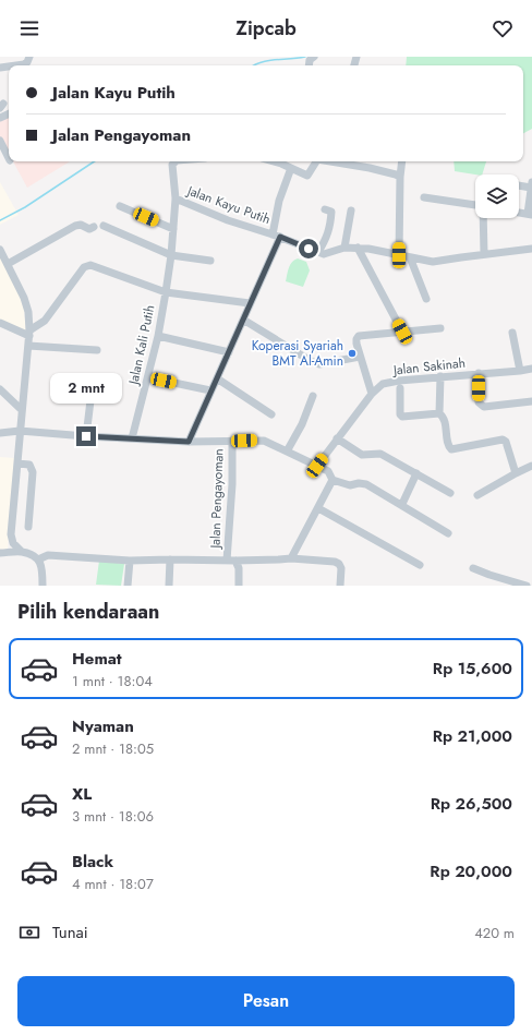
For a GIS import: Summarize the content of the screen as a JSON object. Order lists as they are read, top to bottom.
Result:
{
  "streets": {
    "street": [
      "Jalan Kayu Putih",
      "Jalan Kali Putih",
      "Jalan Sakinah",
      "Jalan Pengayoman"
    ]
  },
  "crossings": [
    ["Jalan Kayu Putih", "Jalan Kali Putih"],
    ["Jalan Kali Putih", "Jalan Pengayoman"]
  ],
  "places": ["Koperasi Syariah BMT Al-Amin"],
  "page": {
    "header": "Zipcab",
    "banner": ["Jalan Kayu Putih", "Jalan Pengayoman"],
    "bubble": "2 mnt",
    "heading": "Pilih kendaraan",
    "list": [
      {
        "name": "Hemat",
        "note": "1 mnt · 18:04",
        "value": "Rp 15,600"
      },
      {
        "name": "Nyaman",
        "note": "2 mnt · 18:05",
        "value": "Rp 21,000"
      },
      {
        "name": "XL",
        "note": "3 mnt · 18:06",
        "value": "Rp 26,500"
      },
      {
        "name": "Black",
        "note": "4 mnt · 18:07",
        "value": "Rp 20,000"
      }
    ],
    "pay": ["Tunai", "420 m"],
    "buttons": "Pesan"
  }
}
